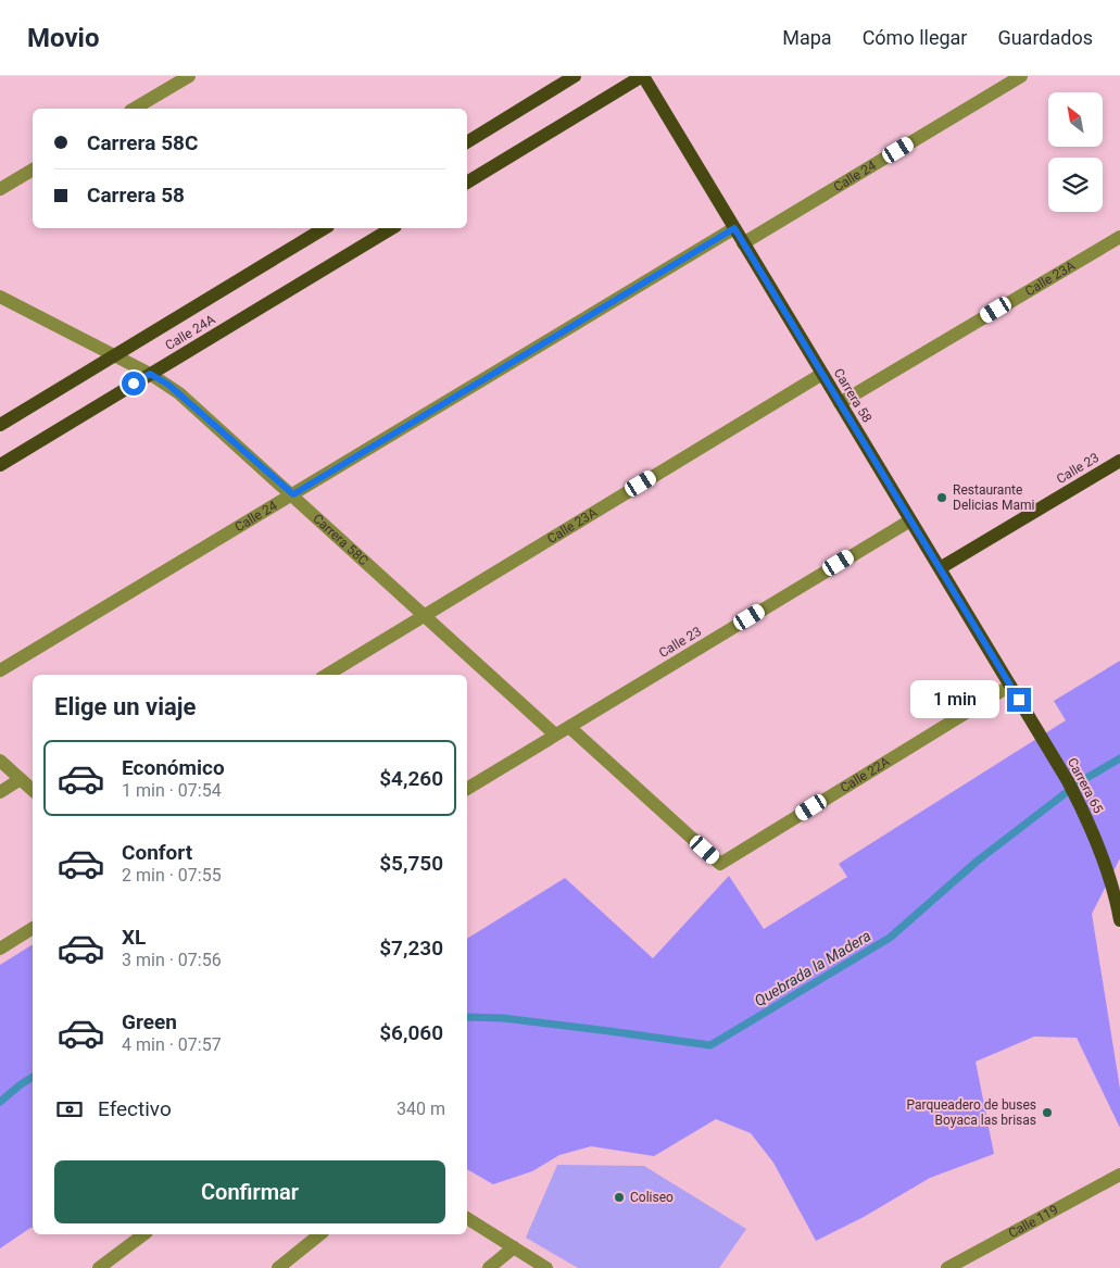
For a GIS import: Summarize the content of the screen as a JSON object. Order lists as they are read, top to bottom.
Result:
{
  "streets": {
    "main road": [
      "Calle 24A",
      "Carrera 58",
      "Calle 23",
      "Carrera 65"
    ],
    "street": [
      "Calle 24",
      "Calle 23A",
      "Carrera 58C",
      "Calle 22A",
      "Calle 119"
    ]
  },
  "crossings": [
    ["Calle 24", "Carrera 58"],
    ["Calle 24", "Carrera 58C"],
    ["Calle 23A", "Carrera 58"],
    ["Calle 23A", "Carrera 58C"],
    ["Calle 24A", "Carrera 58C"],
    ["Carrera 58", "Calle 23"],
    ["Carrera 58", "Calle 22A"],
    ["Carrera 58", "Carrera 65"],
    ["Calle 23", "Carrera 58C"],
    ["Calle 23", "Calle 22A"]
  ],
  "water": ["Quebrada la Madera"],
  "places": ["Restaurante Delicias Mami", "Parqueadero de buses Boyaca las brisas", "Coliseo"],
  "north": "top left",
  "page": {
    "header": "Movio",
    "nav": ["Mapa", "Cómo llegar", "Guardados"],
    "banner": ["Carrera 58C", "Carrera 58"],
    "heading": "Elige un viaje",
    "bubble": "1 min",
    "list": [
      {
        "name": "Económico",
        "note": "1 min · 07:54",
        "value": "$4,260"
      },
      {
        "name": "Confort",
        "note": "2 min · 07:55",
        "value": "$5,750"
      },
      {
        "name": "XL",
        "note": "3 min · 07:56",
        "value": "$7,230"
      },
      {
        "name": "Green",
        "note": "4 min · 07:57",
        "value": "$6,060"
      }
    ],
    "pay": ["Efectivo", "340 m"],
    "buttons": "Confirmar"
  }
}
